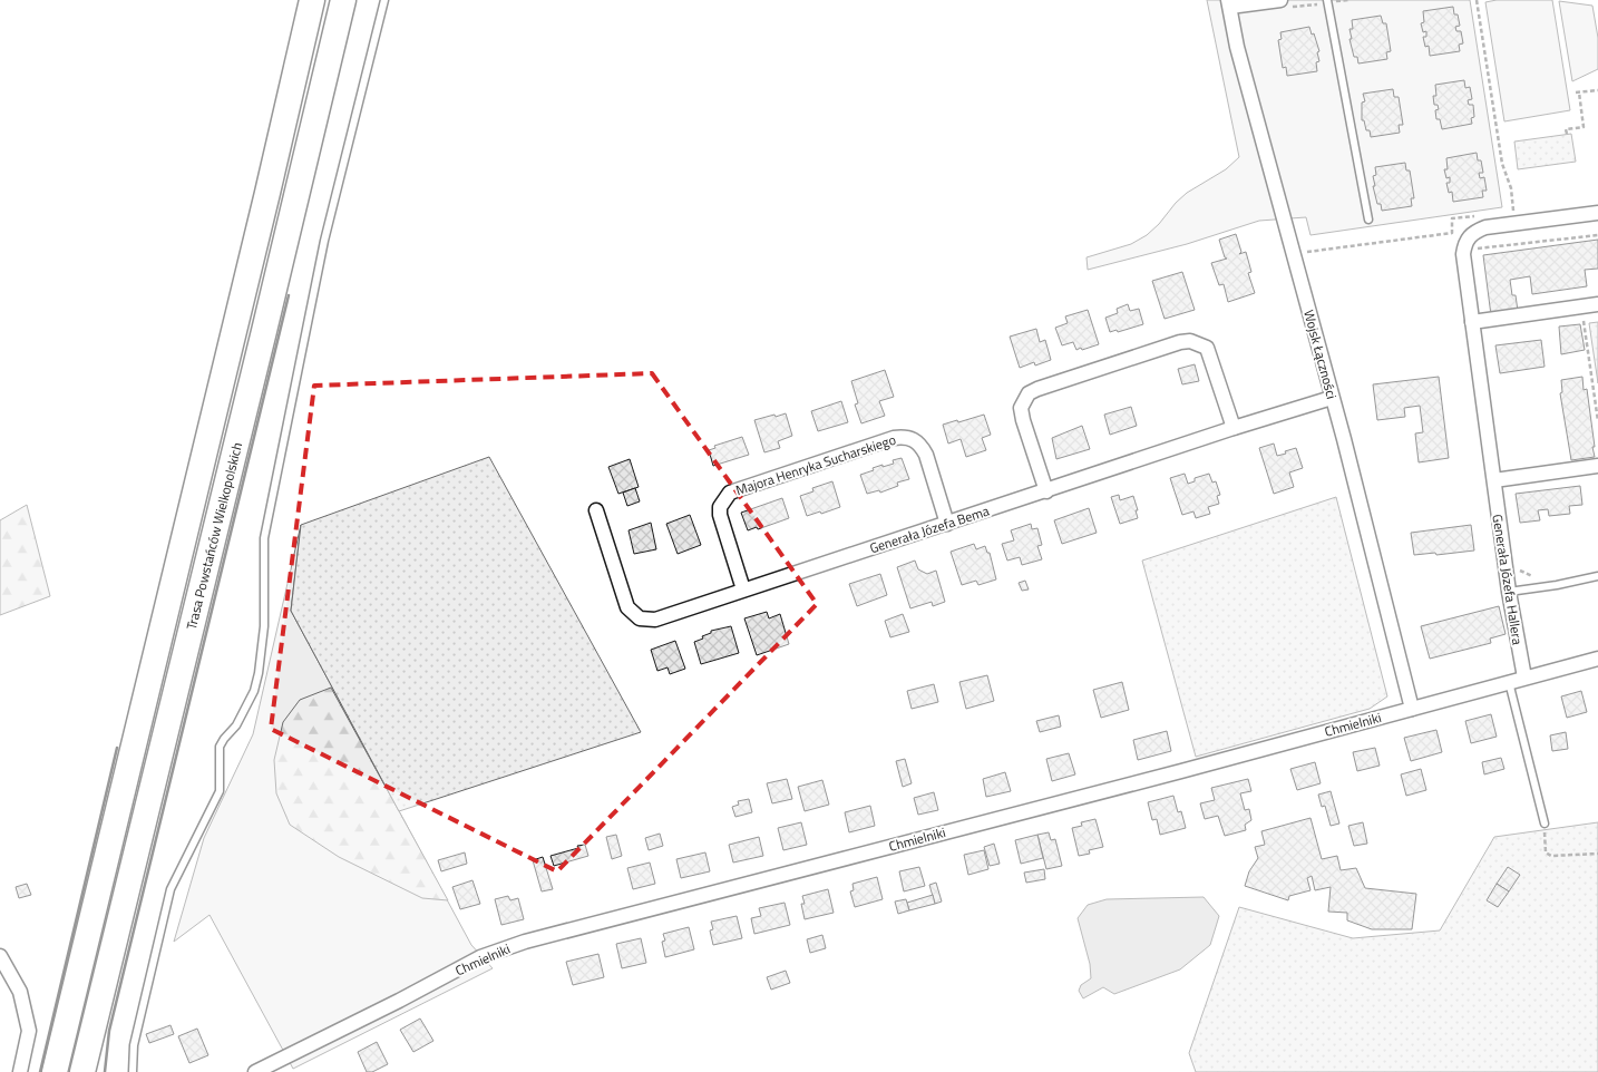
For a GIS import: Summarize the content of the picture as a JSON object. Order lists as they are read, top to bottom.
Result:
{
  "streets": {
    "highway": ["Trasa Powstańców Wielkopolskich"],
    "street": [
      "Wojsk Łączności",
      "Majora Henryka Sucharskiego",
      "Generała Józefa Bema",
      "Generała Józefa Hallera",
      "Chmielniki"
    ]
  },
  "crossings": [
    ["Wojsk Łączności", "Generała Józefa Bema"],
    ["Wojsk Łączności", "Chmielniki"],
    ["Majora Henryka Sucharskiego", "Generała Józefa Bema"],
    ["Generała Józefa Hallera", "Chmielniki"]
  ]
}
